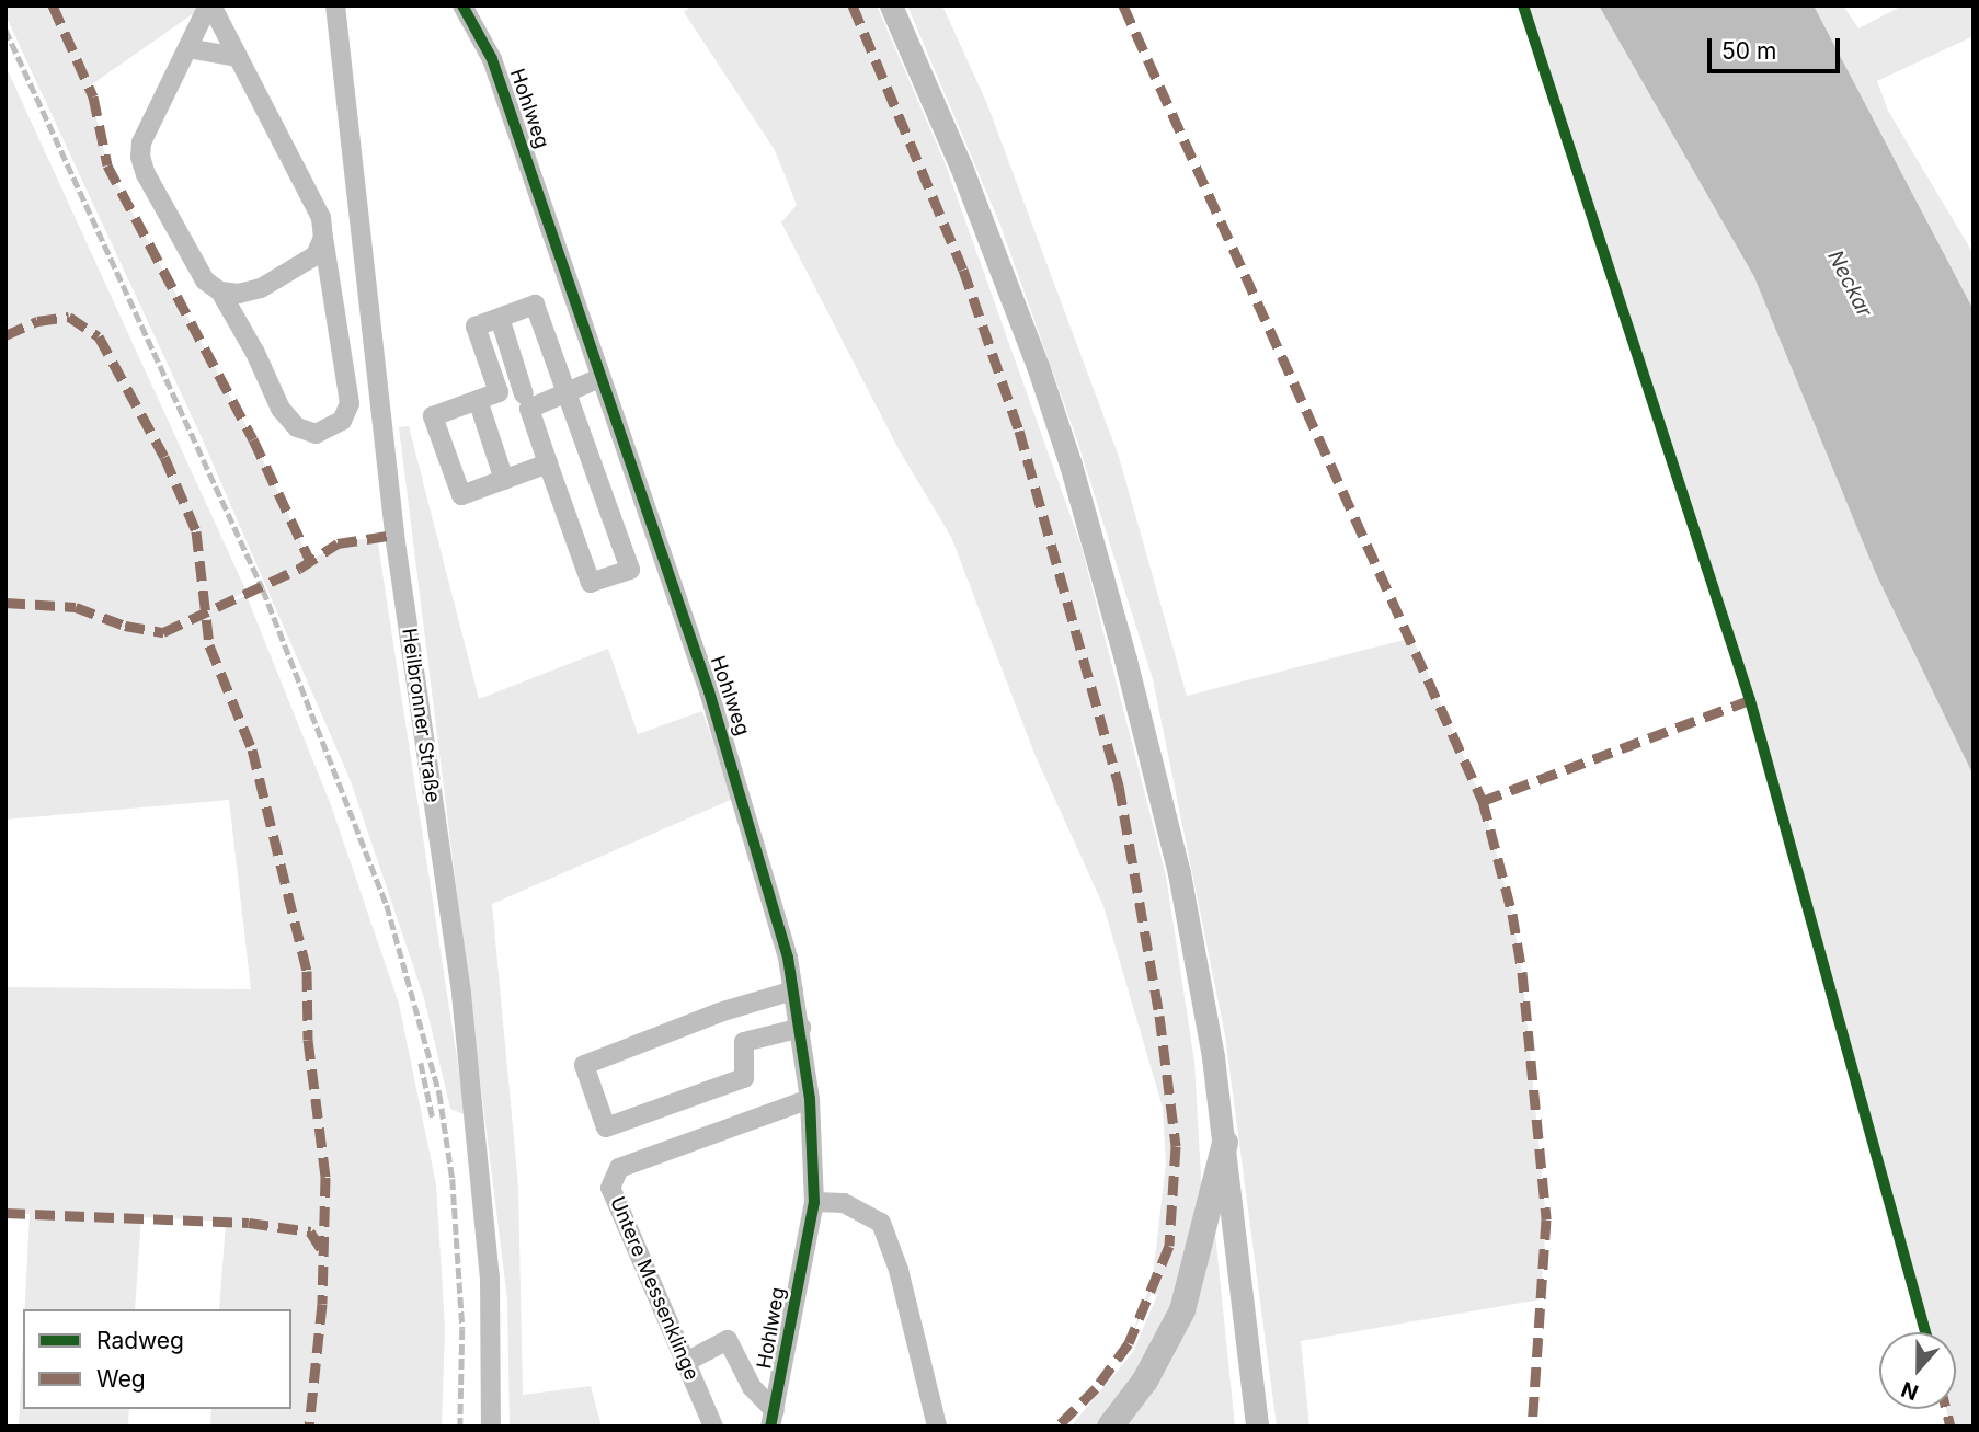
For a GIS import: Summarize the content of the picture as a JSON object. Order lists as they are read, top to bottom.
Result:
{
  "streets": {
    "street": ["Hohlweg", "Heilbronner Straße", "Untere Messenklinge"]
  },
  "crossings": [
    ["Hohlweg", "Untere Messenklinge"]
  ],
  "water": ["Neckar"],
  "legend": ["Radweg", "Weg"],
  "scale_bar": "50 m",
  "north": "bottom"
}
